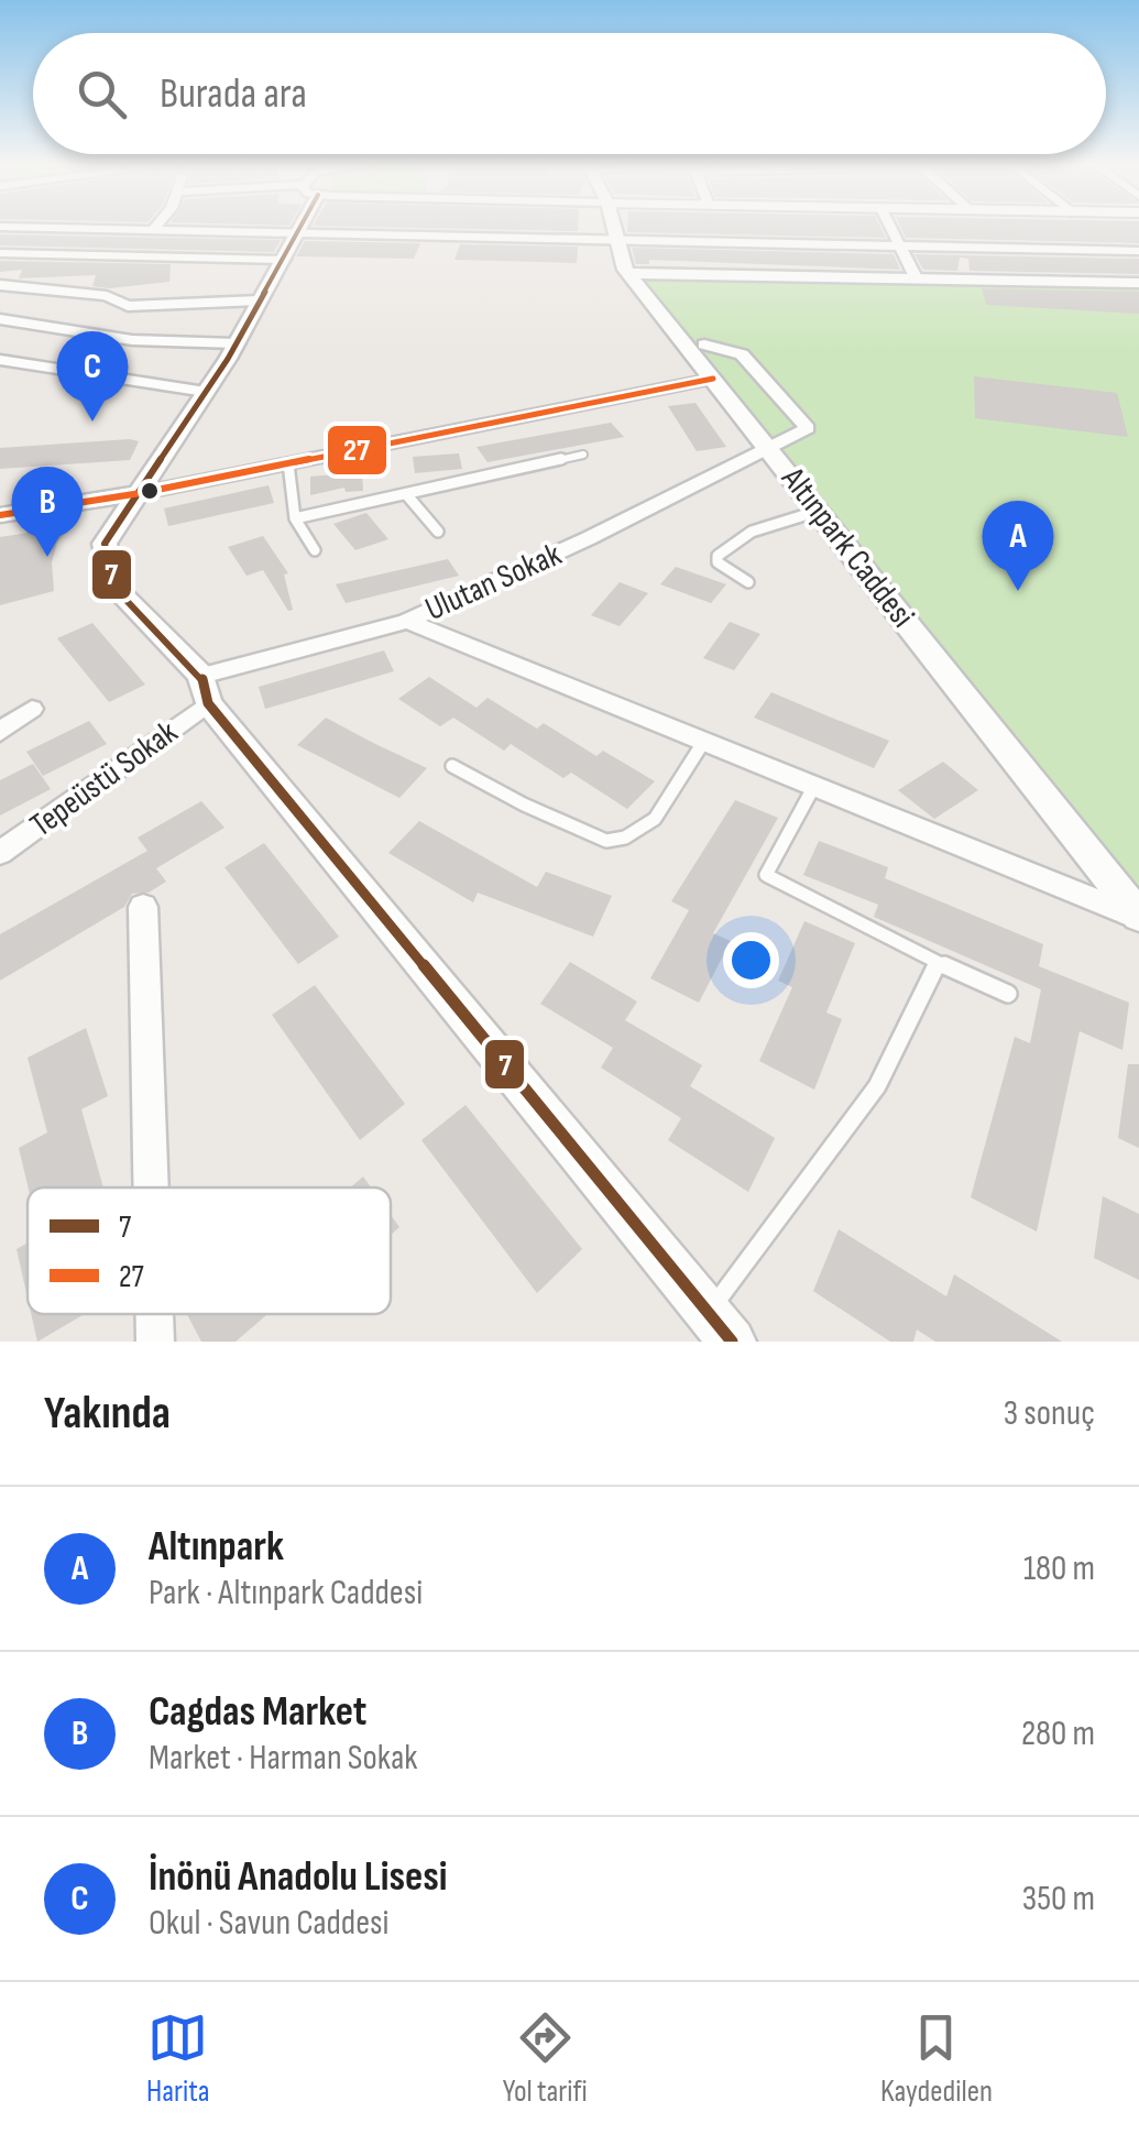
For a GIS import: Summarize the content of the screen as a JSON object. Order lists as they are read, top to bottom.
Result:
{
  "streets": {
    "street": ["Altınpark Caddesi", "Ulutan Sokak", "Tepeüstü Sokak"]
  },
  "crossings": [
    ["Altınpark Caddesi", "Ulutan Sokak"],
    ["Ulutan Sokak", "Tepeüstü Sokak"]
  ],
  "lines": ["transit line 7", "transit line 27"],
  "legend": ["7", "27"],
  "page": {
    "search": "Burada ara",
    "pins": ["C", "B", "A"],
    "heading": ["Yakında", "3 sonuç"],
    "list": [
      {
        "mark": "A",
        "name": "Altınpark",
        "note": "Park · Altınpark Caddesi",
        "value": "180 m"
      },
      {
        "mark": "B",
        "name": "Cagdas Market",
        "note": "Market · Harman Sokak",
        "value": "280 m"
      },
      {
        "mark": "C",
        "name": "İnönü Anadolu Lisesi",
        "note": "Okul · Savun Caddesi",
        "value": "350 m"
      }
    ],
    "nav": ["Harita", "Yol tarifi", "Kaydedilen"]
  }
}
